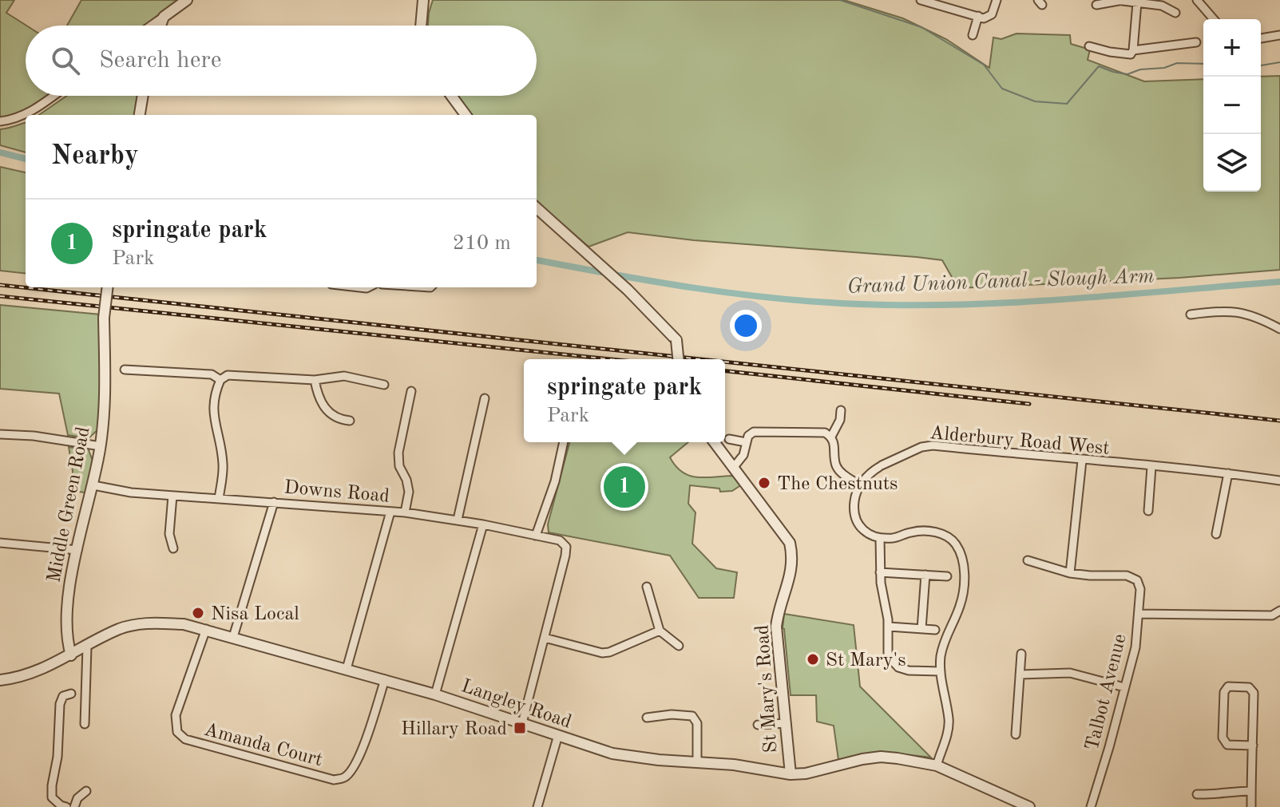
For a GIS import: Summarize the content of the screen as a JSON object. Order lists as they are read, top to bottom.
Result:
{
  "streets": {
    "street": [
      "Alderbury Road West",
      "Downs Road",
      "Middle Green Road",
      "St Mary's Road",
      "Talbot Avenue",
      "Langley Road",
      "Amanda Court"
    ]
  },
  "crossings": [
    ["Downs Road", "Middle Green Road"],
    ["Middle Green Road", "Langley Road"],
    ["St Mary's Road", "Langley Road"],
    ["Langley Road", "Amanda Court"]
  ],
  "water": ["Grand Union Canal - Slough Arm"],
  "places": {
    "other": ["The Chestnuts", "Nisa Local", "St Mary's"],
    "transit": ["Hillary Road"]
  },
  "page": {
    "map_buttons": ["+", "−"],
    "search": "Search here",
    "heading": "Nearby",
    "list": [
      {
        "mark": "1",
        "name": "springate park",
        "note": "Park",
        "value": "210 m"
      }
    ],
    "popup": ["springate park", "Park"],
    "pins": "1"
  }
}
